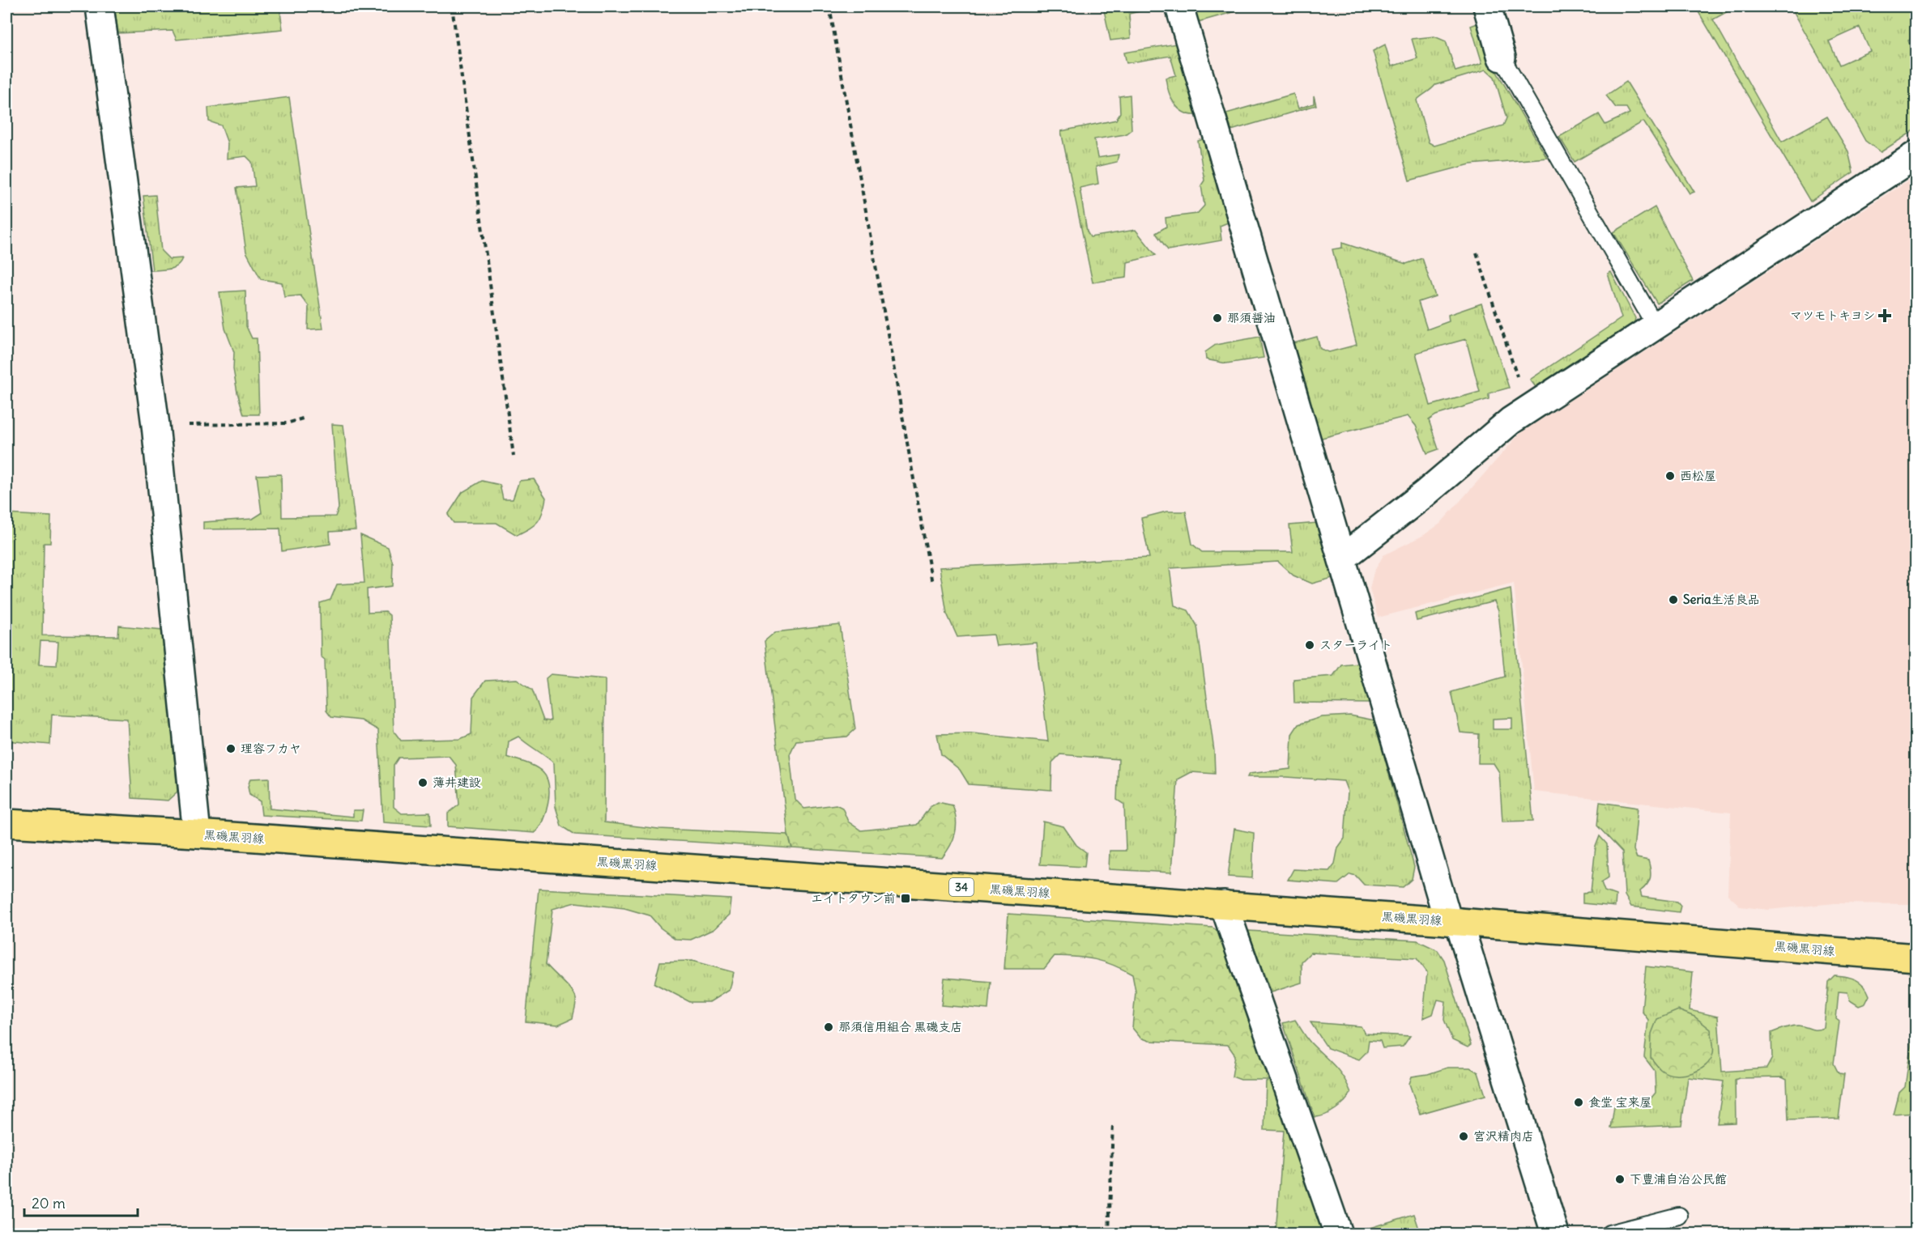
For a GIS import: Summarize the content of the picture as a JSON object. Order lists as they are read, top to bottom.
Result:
{
  "streets": {
    "main road": ["黒磯黒羽線", "34"]
  },
  "places": {
    "health": ["マツモトキヨシ"],
    "other": [
      "那須醤油",
      "西松屋",
      "Seria生活良品",
      "スターライト",
      "理容フカヤ",
      "薄井建設",
      "那須信用組合 黒磯支店",
      "食堂 宝来屋",
      "宮沢精肉店",
      "下豊浦自治公民館"
    ],
    "transit": ["エイトタウン前"]
  },
  "scale_bar": "20 m"
}
